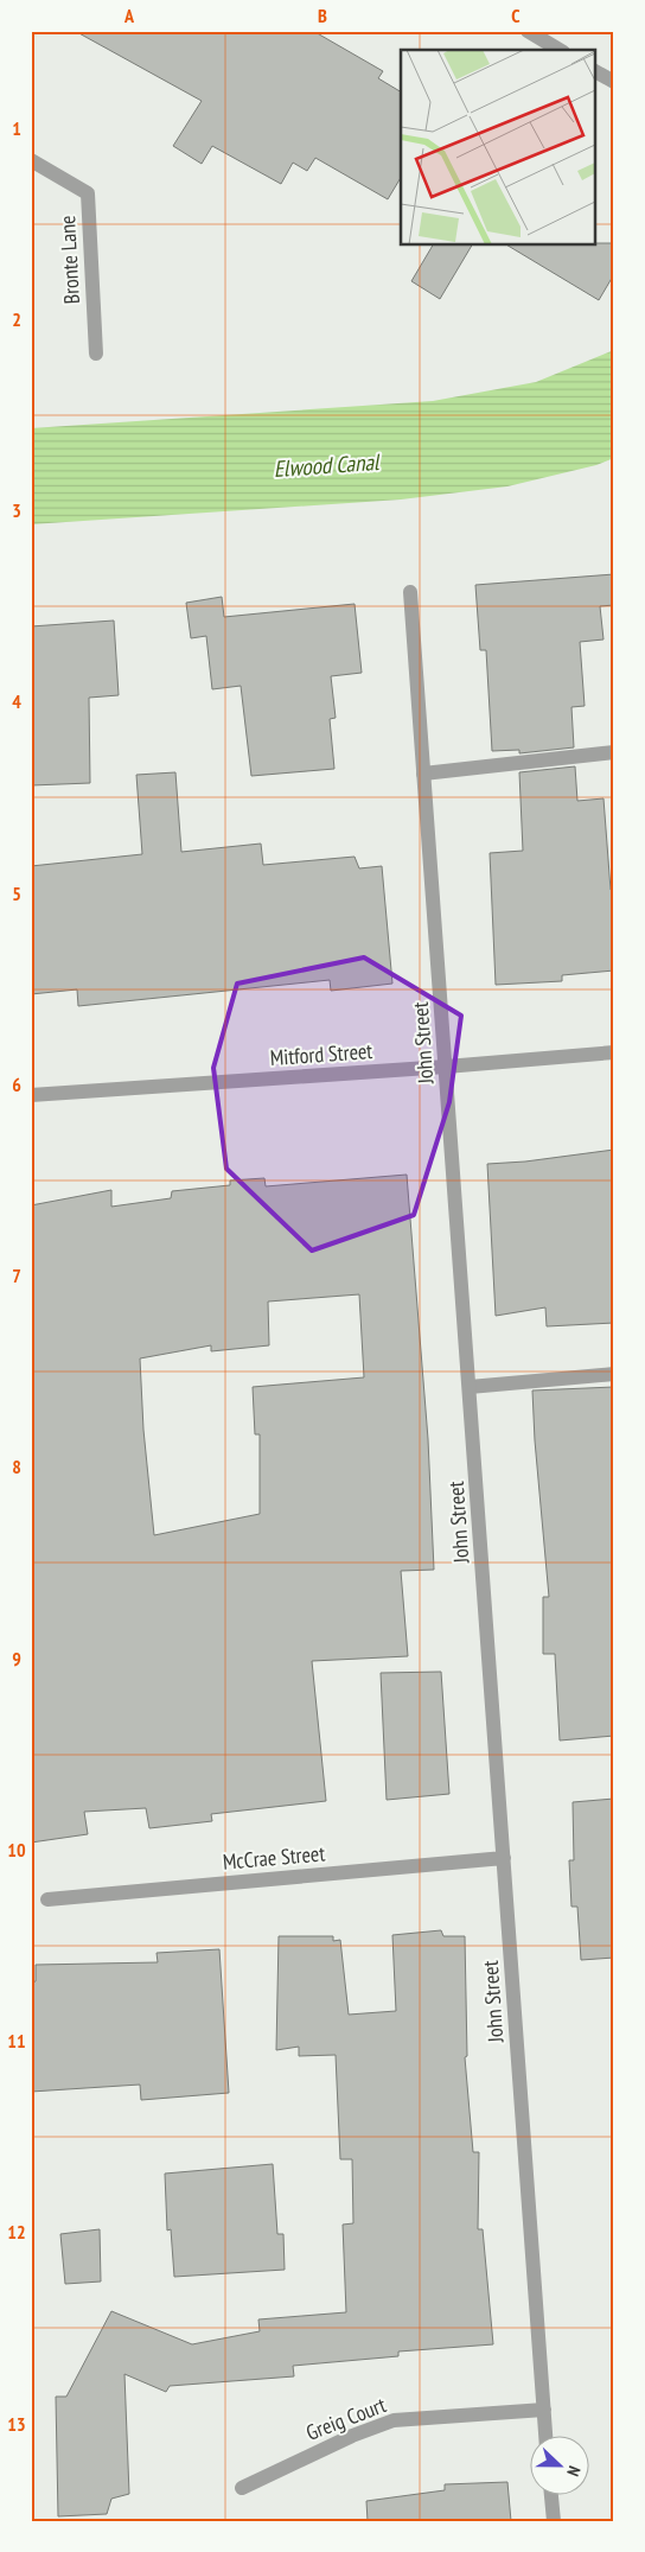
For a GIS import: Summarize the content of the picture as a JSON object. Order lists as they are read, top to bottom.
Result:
{
  "streets": {
    "street": [
      "Bronte Lane",
      "John Street",
      "Mitford Street",
      "McCrae Street",
      "Greig Court"
    ]
  },
  "crossings": [
    ["John Street", "Mitford Street"],
    ["John Street", "McCrae Street"],
    ["John Street", "Greig Court"]
  ],
  "water": ["Elwood Canal"],
  "north": "right",
  "grid": {
    "columns": ["A", "B", "C"],
    "rows": [
      "1",
      "2",
      "3",
      "4",
      "5",
      "6",
      "7",
      "8",
      "9",
      "10",
      "11",
      "12",
      "13"
    ]
  }
}
